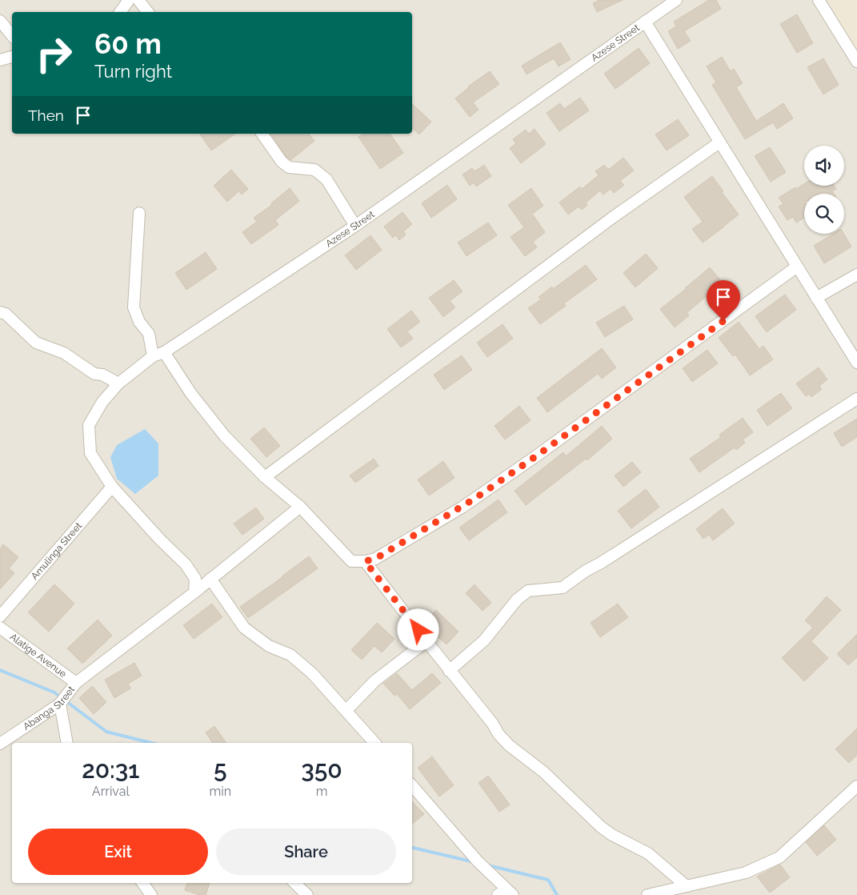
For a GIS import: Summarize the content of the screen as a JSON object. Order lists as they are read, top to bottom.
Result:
{
  "streets": {
    "street": [
      "Azese Street",
      "Amulinga Street",
      "Alatige Avenue",
      "Abanga Street"
    ]
  },
  "crossings": [
    ["Azese Street", "Amulinga Street"],
    ["Azese Street", "Abanga Street"],
    ["Alatige Avenue", "Abanga Street"]
  ],
  "page": {
    "turn": ["60 m", "Turn right"],
    "then": "Then",
    "eta": [
      "20:31",
      "Arrival",
      "5",
      "min",
      "350",
      "m"
    ],
    "buttons": ["Exit", "Share"]
  }
}
